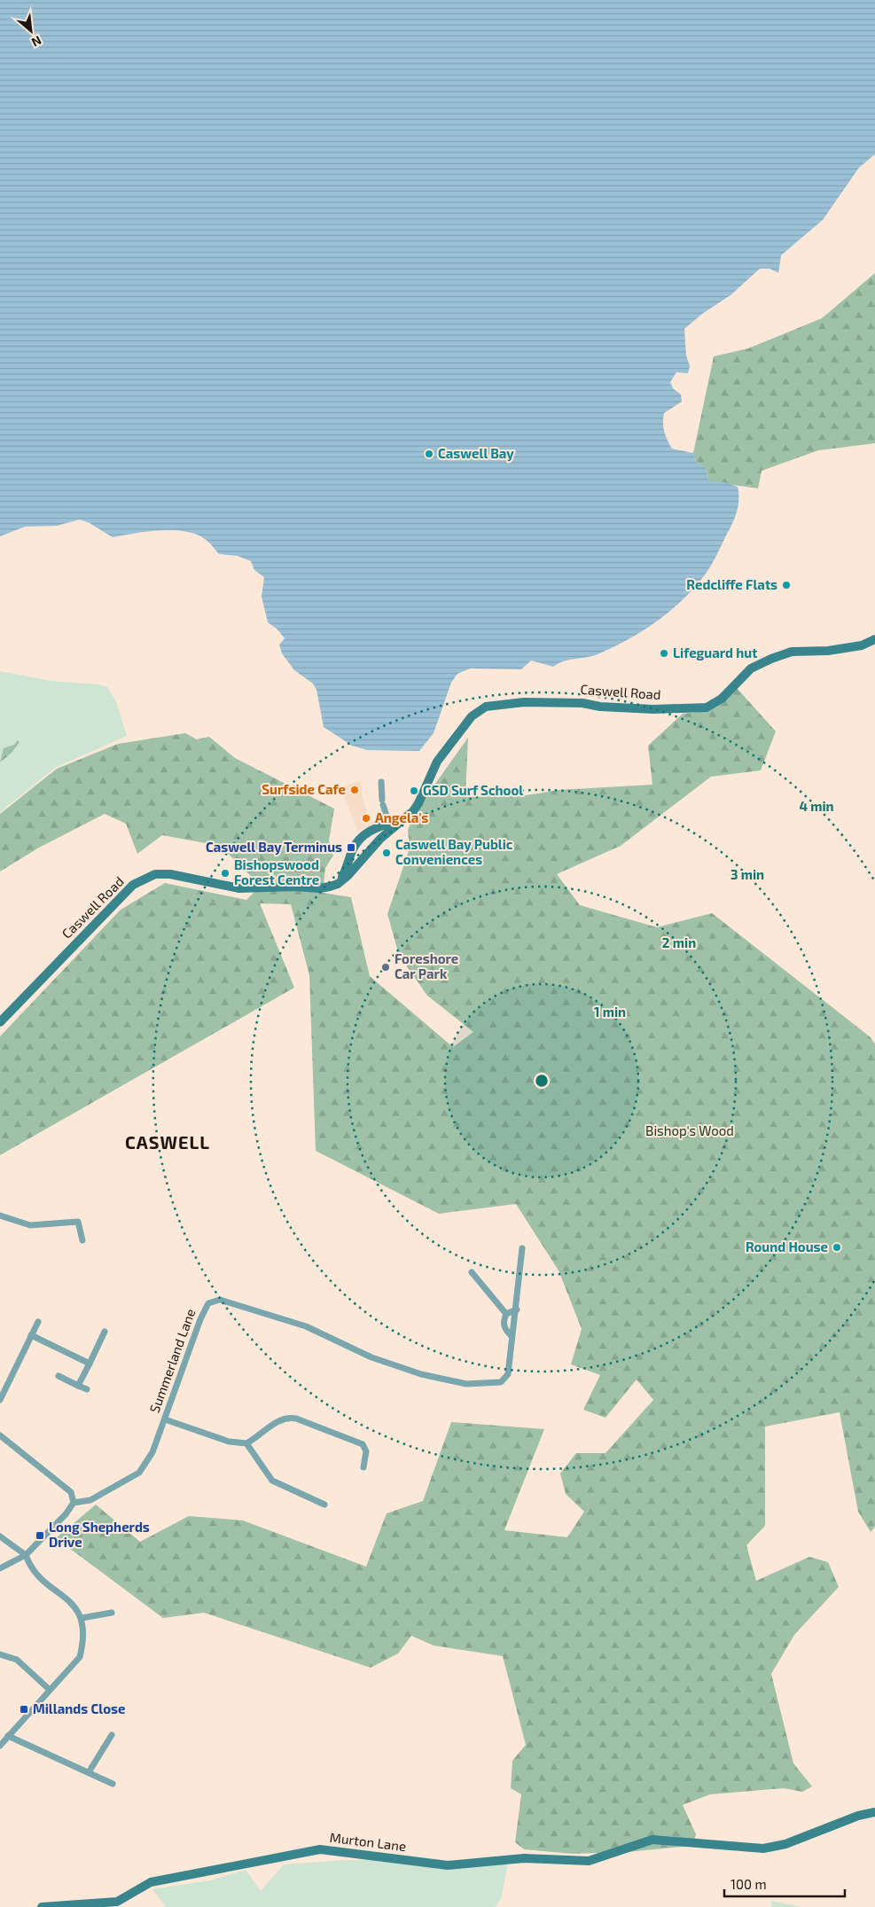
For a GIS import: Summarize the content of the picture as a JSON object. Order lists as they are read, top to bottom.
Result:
{
  "streets": {
    "street": ["Caswell Road", "Summerland Lane", "Murton Lane"]
  },
  "districts": ["CASWELL"],
  "parks": ["Bishop's Wood"],
  "places": {
    "other": [
      "Caswell Bay",
      "Redcliffe Flats",
      "Lifeguard hut",
      "Surfside Cafe",
      "GSD Surf School",
      "Angela's",
      "Caswell Bay Public Conveniences",
      "Bishopswood Forest Centre",
      "Foreshore Car Park",
      "Round House"
    ],
    "transit": ["Caswell Bay Terminus", "Long Shepherds Drive", "Millands Close"]
  },
  "scale_bar": "100 m",
  "north": "bottom right",
  "rings": [
    "4 min",
    "3 min",
    "2 min",
    "1 min"
  ]
}
